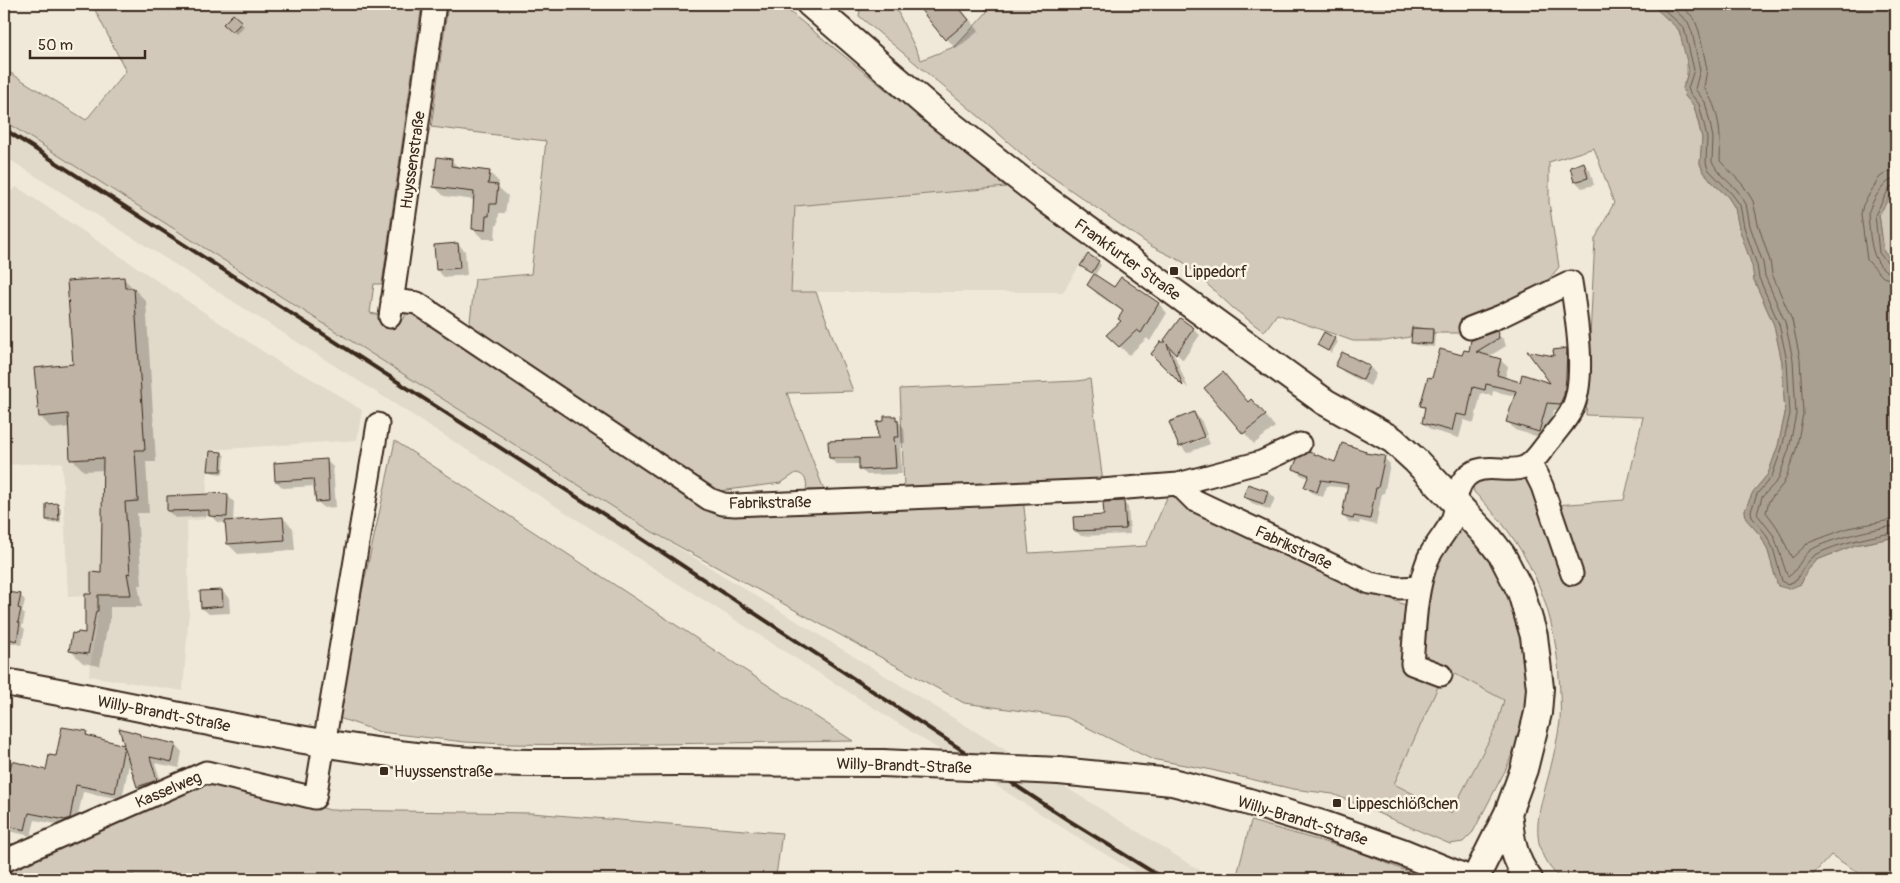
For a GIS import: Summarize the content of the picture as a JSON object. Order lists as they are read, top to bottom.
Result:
{
  "streets": {
    "main road": ["Frankfurter Straße", "Willy-Brandt-Straße"],
    "street": ["Huyssenstraße", "Fabrikstraße", "Kasselweg"]
  },
  "crossings": [
    ["Huyssenstraße", "Fabrikstraße"],
    ["Willy-Brandt-Straße", "Kasselweg"]
  ],
  "places": {
    "transit": ["Lippedorf", "Huyssenstraße", "Lippeschlößchen"]
  },
  "scale_bar": "50 m"
}
